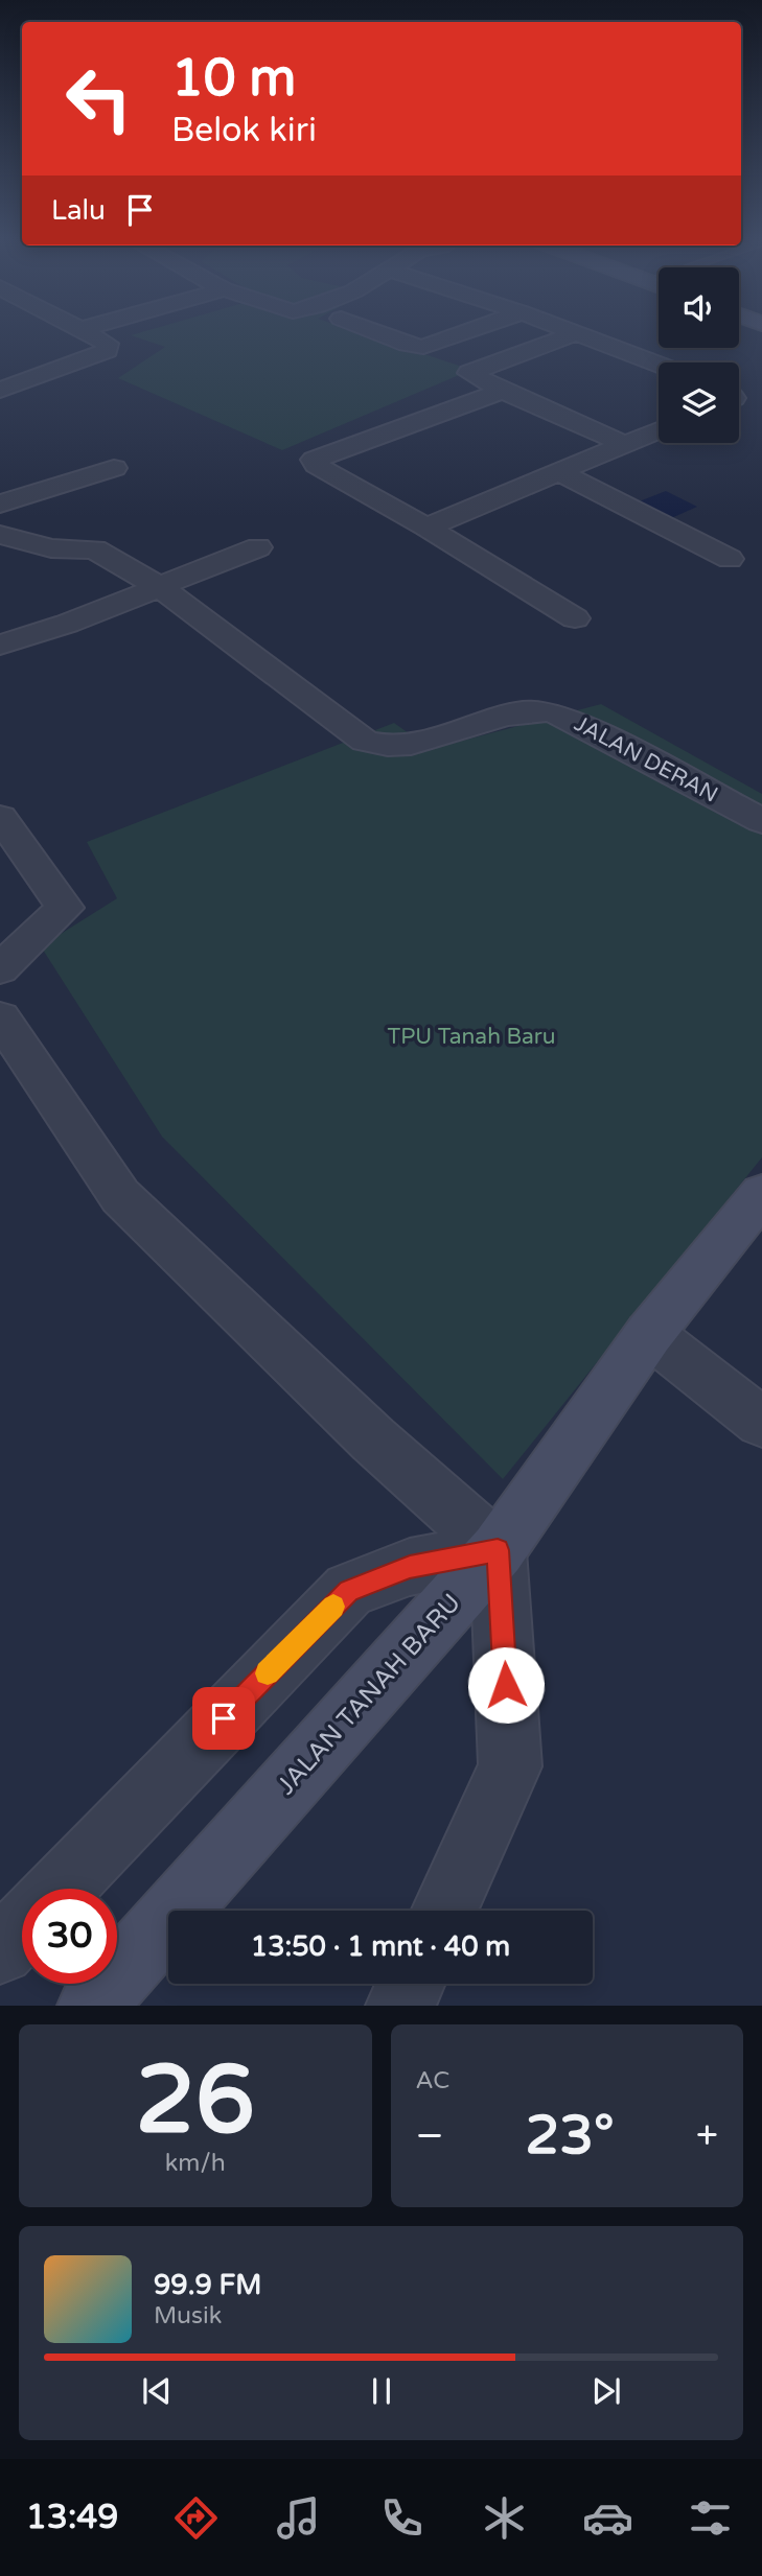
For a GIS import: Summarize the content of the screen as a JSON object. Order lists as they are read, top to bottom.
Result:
{
  "streets": {
    "main road": ["JALAN TANAH BARU"],
    "street": ["JALAN DERAN"]
  },
  "parks": ["TPU Tanah Baru"],
  "page": {
    "turn": ["10 m", "Belok kiri"],
    "then": "Lalu",
    "limit": "30",
    "trip": "13:50 · 1 mnt · 40 m",
    "tile": [
      ["26", "km/h"],
      "AC"
    ],
    "heat": ["−", "23°", "+"],
    "song": ["99.9 FM", "Musik"],
    "tabs": "13:49"
  }
}
